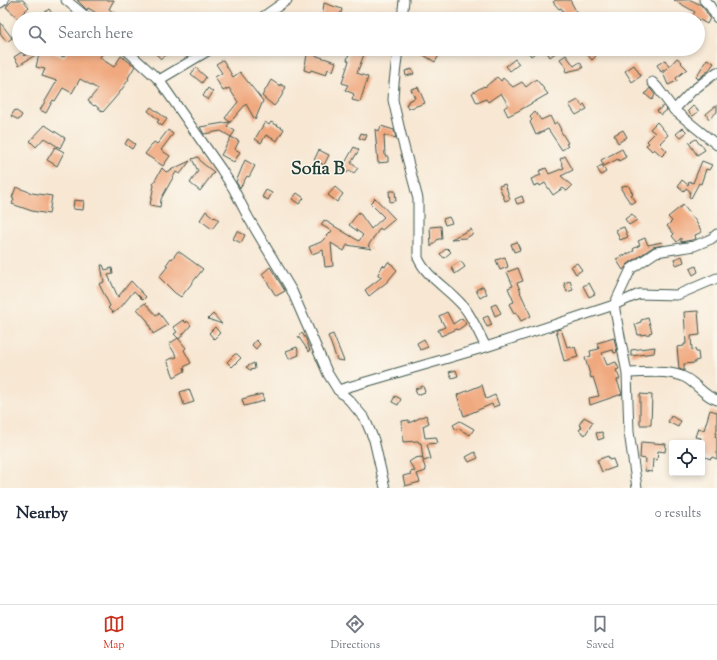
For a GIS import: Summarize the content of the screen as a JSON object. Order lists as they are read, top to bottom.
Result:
{
  "districts": ["Sofia B"],
  "page": {
    "search": "Search here",
    "heading": ["Nearby", "0 results"],
    "nav": ["Map", "Directions", "Saved"]
  }
}
